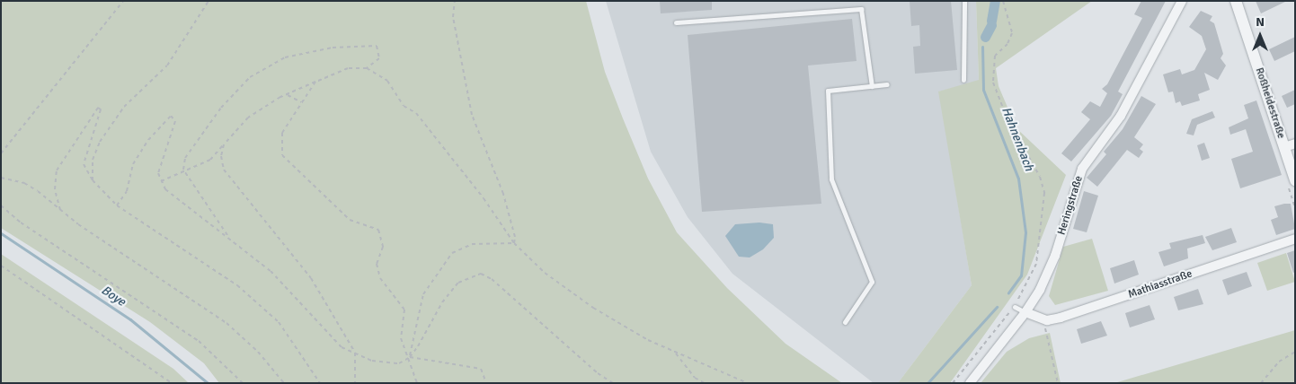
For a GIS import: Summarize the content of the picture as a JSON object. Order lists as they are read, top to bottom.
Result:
{
  "streets": {
    "street": ["Roßheidestraße", "Heringstraße", "Mathiasstraße"]
  },
  "water": ["Hahnenbach", "Boye"],
  "north": "top"
}
